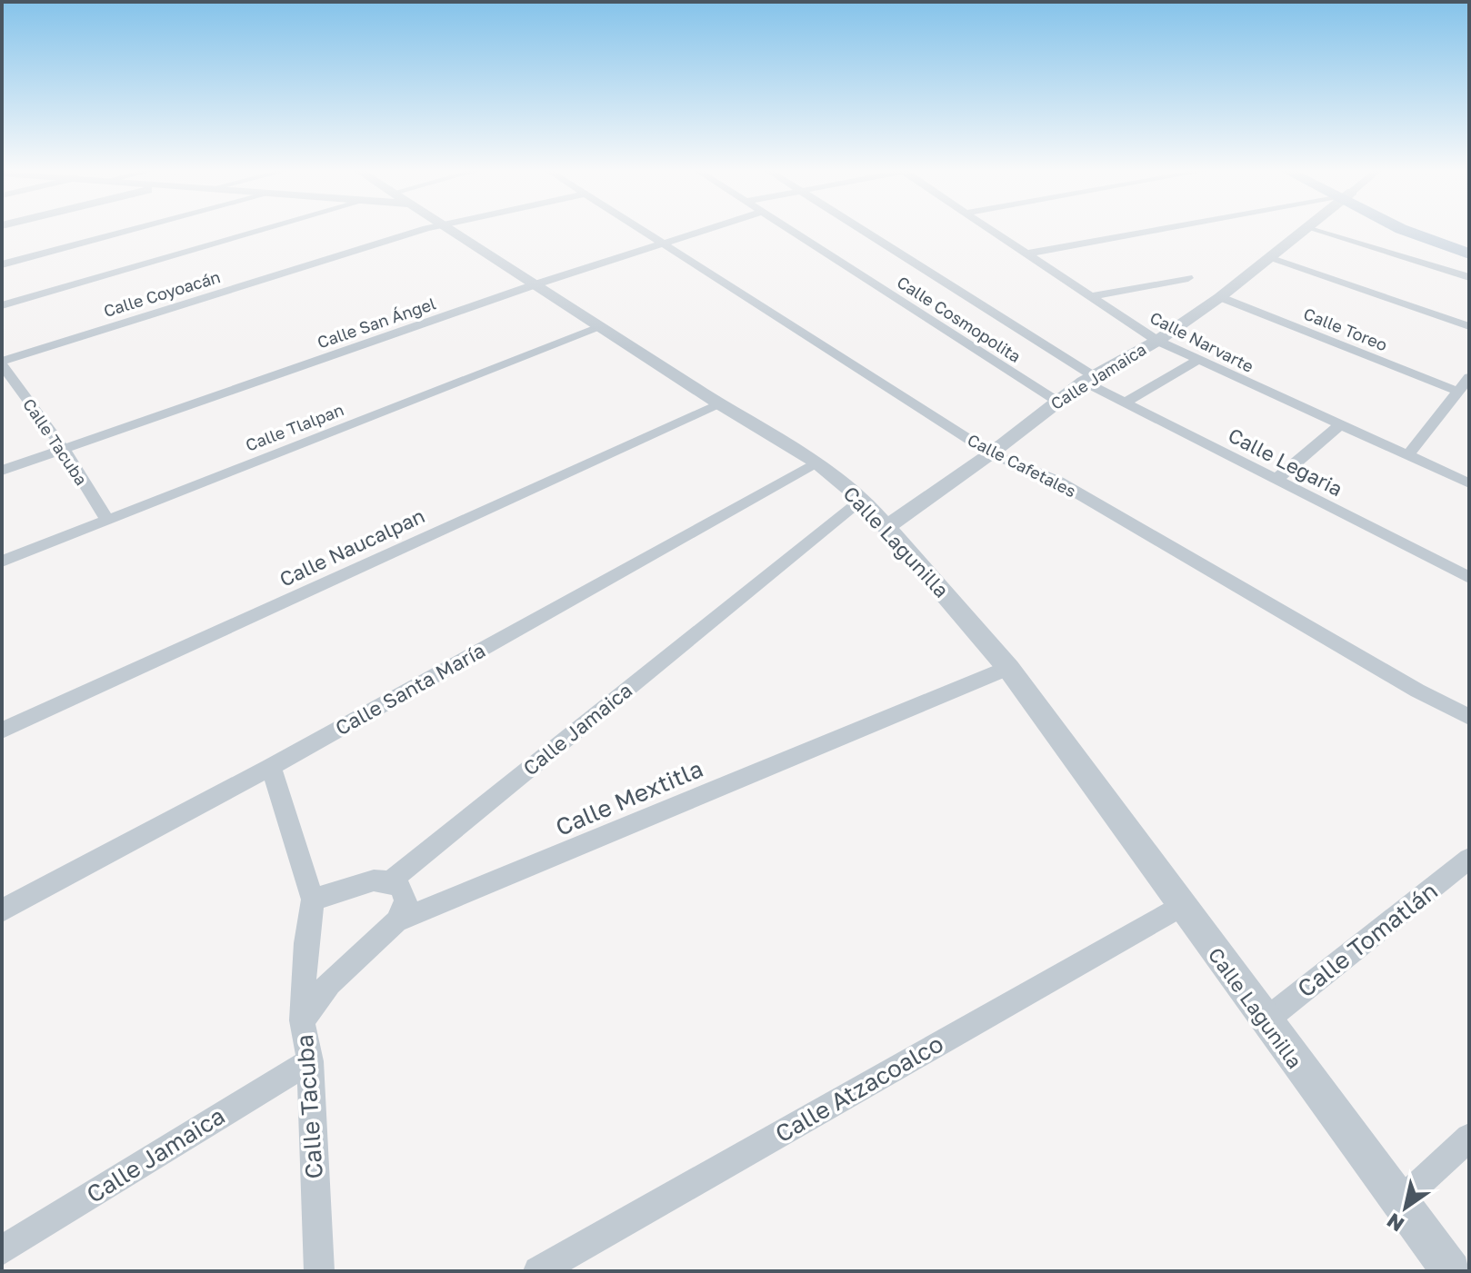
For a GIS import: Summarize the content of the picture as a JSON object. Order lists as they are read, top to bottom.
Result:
{
  "streets": {
    "street": [
      "Calle Coyoacán",
      "Calle Cosmopolita",
      "Calle San Ángel",
      "Calle Toreo",
      "Calle Narvarte",
      "Calle Jamaica",
      "Calle Tlalpan",
      "Calle Tacuba",
      "Calle Legaria",
      "Calle Cafetales",
      "Calle Lagunilla",
      "Calle Naucalpan",
      "Calle Santa María",
      "Calle Mextitla",
      "Calle Tomatlán",
      "Calle Atzacoalco"
    ]
  },
  "crossings": [
    ["Calle Coyoacán", "Calle Tacuba"],
    ["Calle Cosmopolita", "Calle Jamaica"],
    ["Calle San Ángel", "Calle Tacuba"],
    ["Calle San Ángel", "Calle Cafetales"],
    ["Calle San Ángel", "Calle Lagunilla"],
    ["Calle Toreo", "Calle Jamaica"],
    ["Calle Narvarte", "Calle Jamaica"],
    ["Calle Jamaica", "Calle Tacuba"],
    ["Calle Jamaica", "Calle Legaria"],
    ["Calle Jamaica", "Calle Cafetales"],
    ["Calle Jamaica", "Calle Lagunilla"],
    ["Calle Tlalpan", "Calle Tacuba"],
    ["Calle Tlalpan", "Calle Lagunilla"],
    ["Calle Tacuba", "Calle Mextitla"],
    ["Calle Lagunilla", "Calle Naucalpan"],
    ["Calle Lagunilla", "Calle Santa María"],
    ["Calle Lagunilla", "Calle Mextitla"],
    ["Calle Lagunilla", "Calle Tomatlán"],
    ["Calle Lagunilla", "Calle Atzacoalco"]
  ],
  "north": "bottom left"
}
